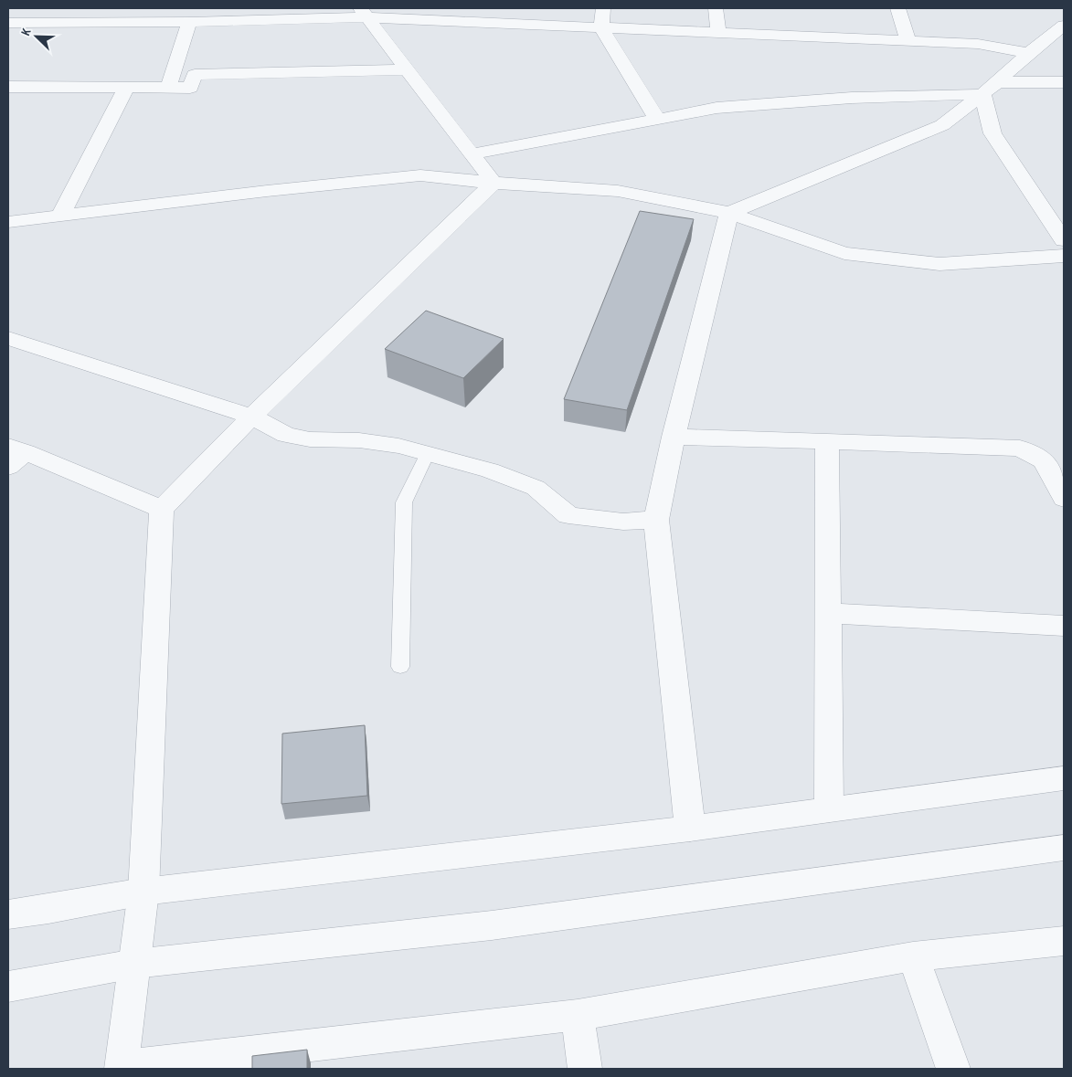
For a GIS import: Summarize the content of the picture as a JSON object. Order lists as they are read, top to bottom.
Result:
{
  "north": "top left"
}
